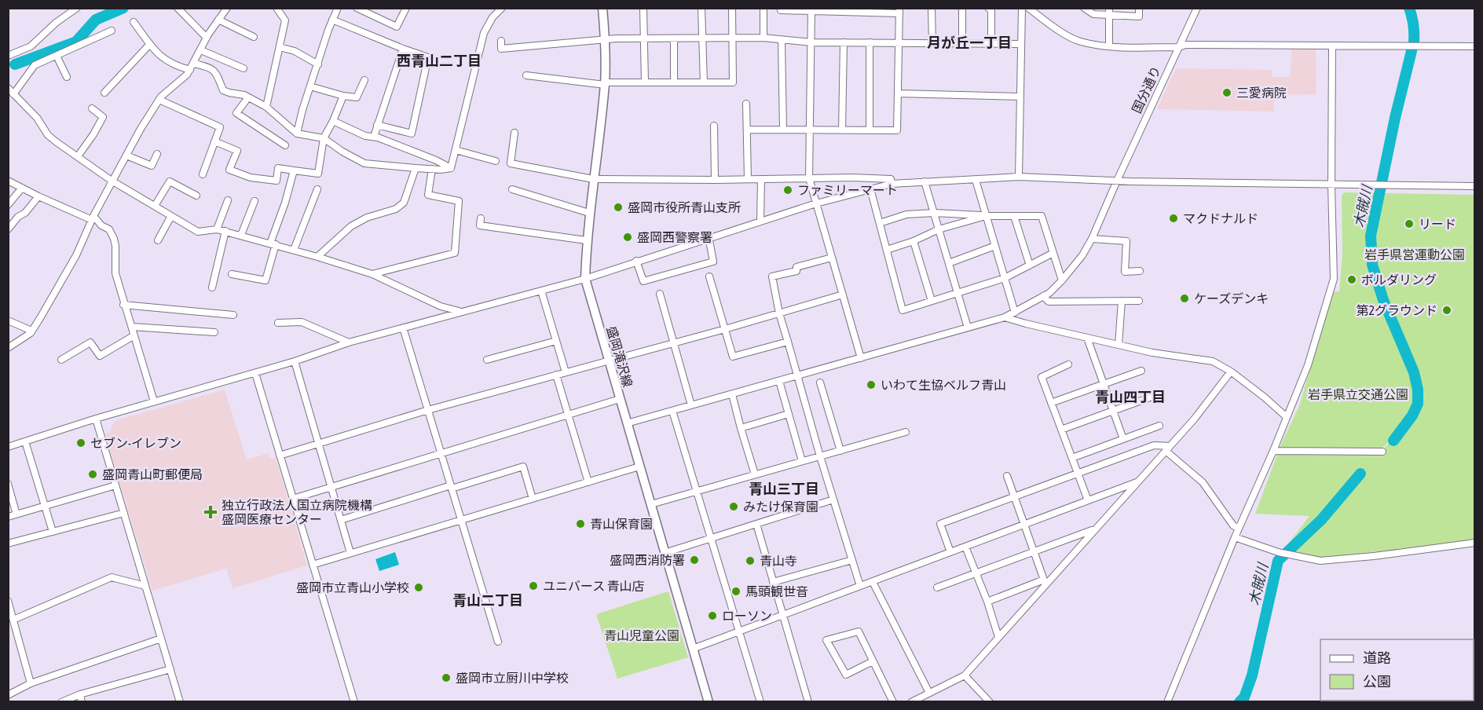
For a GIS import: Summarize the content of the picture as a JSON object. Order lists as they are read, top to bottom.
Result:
{
  "streets": {
    "main road": ["盛岡滝沢線"],
    "street": ["国分通り"]
  },
  "crossings": [
    ["国分通り", "盛岡滝沢線"]
  ],
  "districts": [
    "月が丘一丁目",
    "西青山二丁目",
    "青山四丁目",
    "青山三丁目",
    "青山二丁目"
  ],
  "water": ["木賊川"],
  "parks": ["岩手県営運動公園", "岩手県立交通公園", "青山児童公園"],
  "places": {
    "other": [
      "三愛病院",
      "ファミリーマート",
      "盛岡市役所青山支所",
      "マクドナルド",
      "リード",
      "盛岡西警察署",
      "ボルダリング",
      "ケーズデンキ",
      "第2グラウンド",
      "いわて生協ベルフ青山",
      "セブン-イレブン",
      "盛岡青山町郵便局",
      "みたけ保育園",
      "青山保育園",
      "盛岡西消防署",
      "青山寺",
      "ユニバース 青山店",
      "盛岡市立青山小学校",
      "馬頭観世音",
      "ローソン",
      "盛岡市立厨川中学校"
    ],
    "health": ["独立行政法人国立病院機構 盛岡医療センター"]
  },
  "legend": ["道路", "公園"]
}
